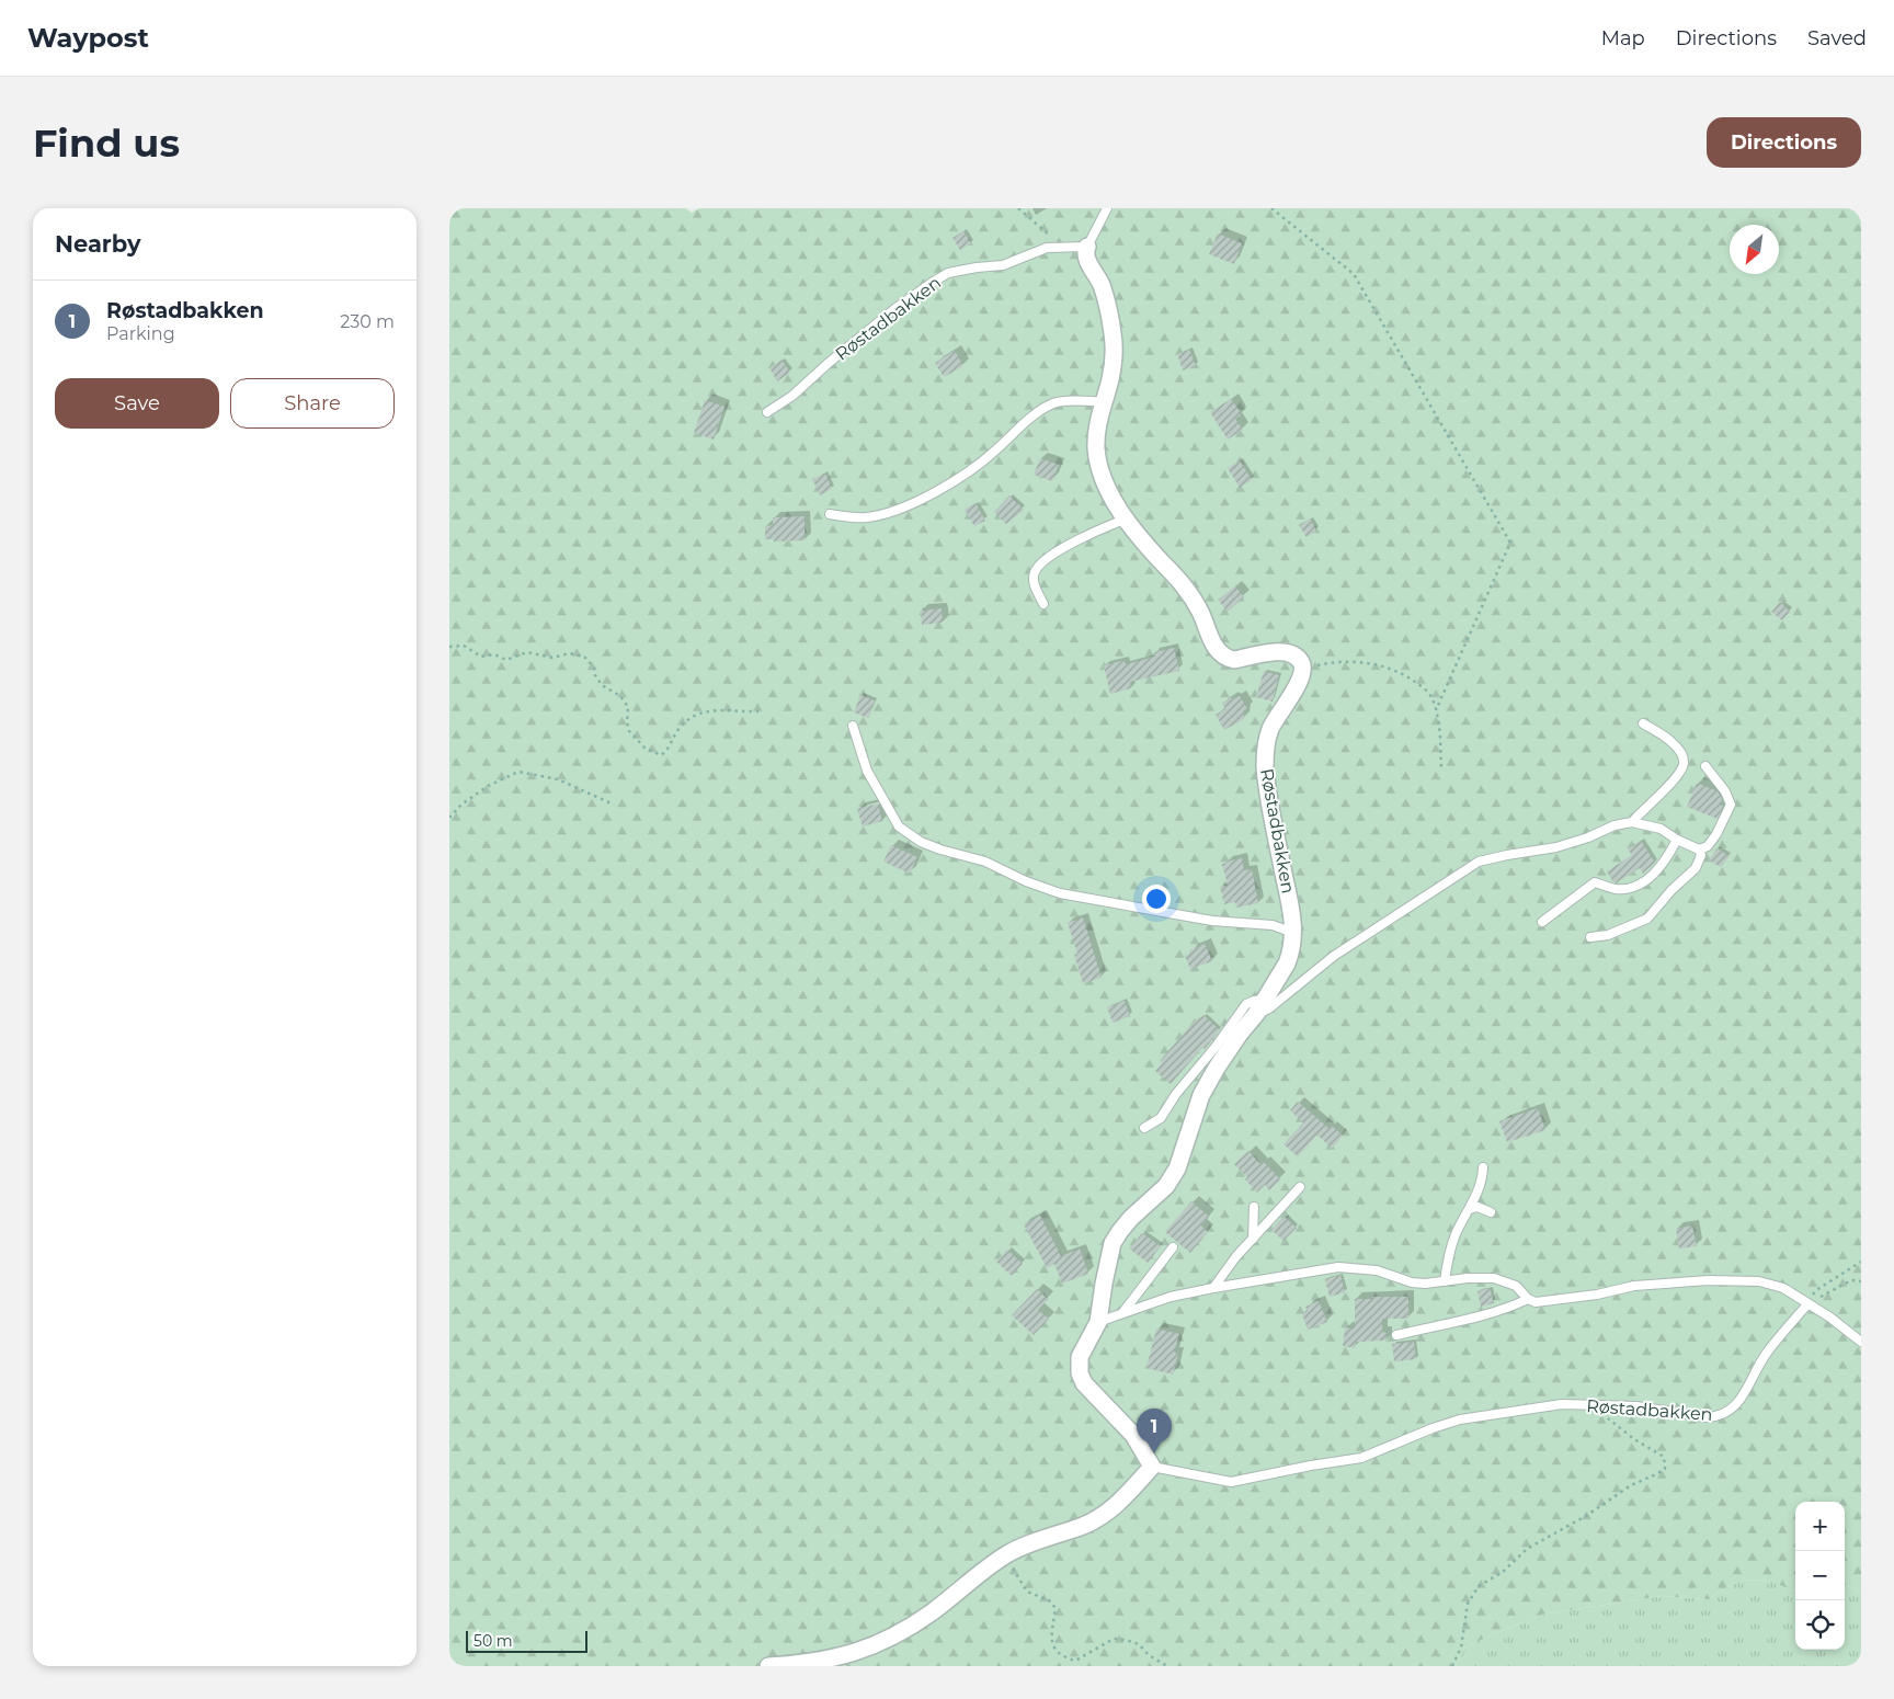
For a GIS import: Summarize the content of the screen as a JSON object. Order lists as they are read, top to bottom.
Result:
{
  "streets": {
    "street": ["Røstadbakken"]
  },
  "scale_bar": "50 m",
  "north": "bottom left",
  "page": {
    "header": "Waypost",
    "nav": ["Map", "Directions", "Saved"],
    "buttons": [
      "Directions",
      ["Save", "Share"]
    ],
    "title": "Find us",
    "heading": "Nearby",
    "list": [
      {
        "mark": "1",
        "name": "Røstadbakken",
        "note": "Parking",
        "value": "230 m"
      }
    ],
    "pins": "1",
    "map_buttons": ["+", "−"],
    "scale": "50 m"
  }
}
